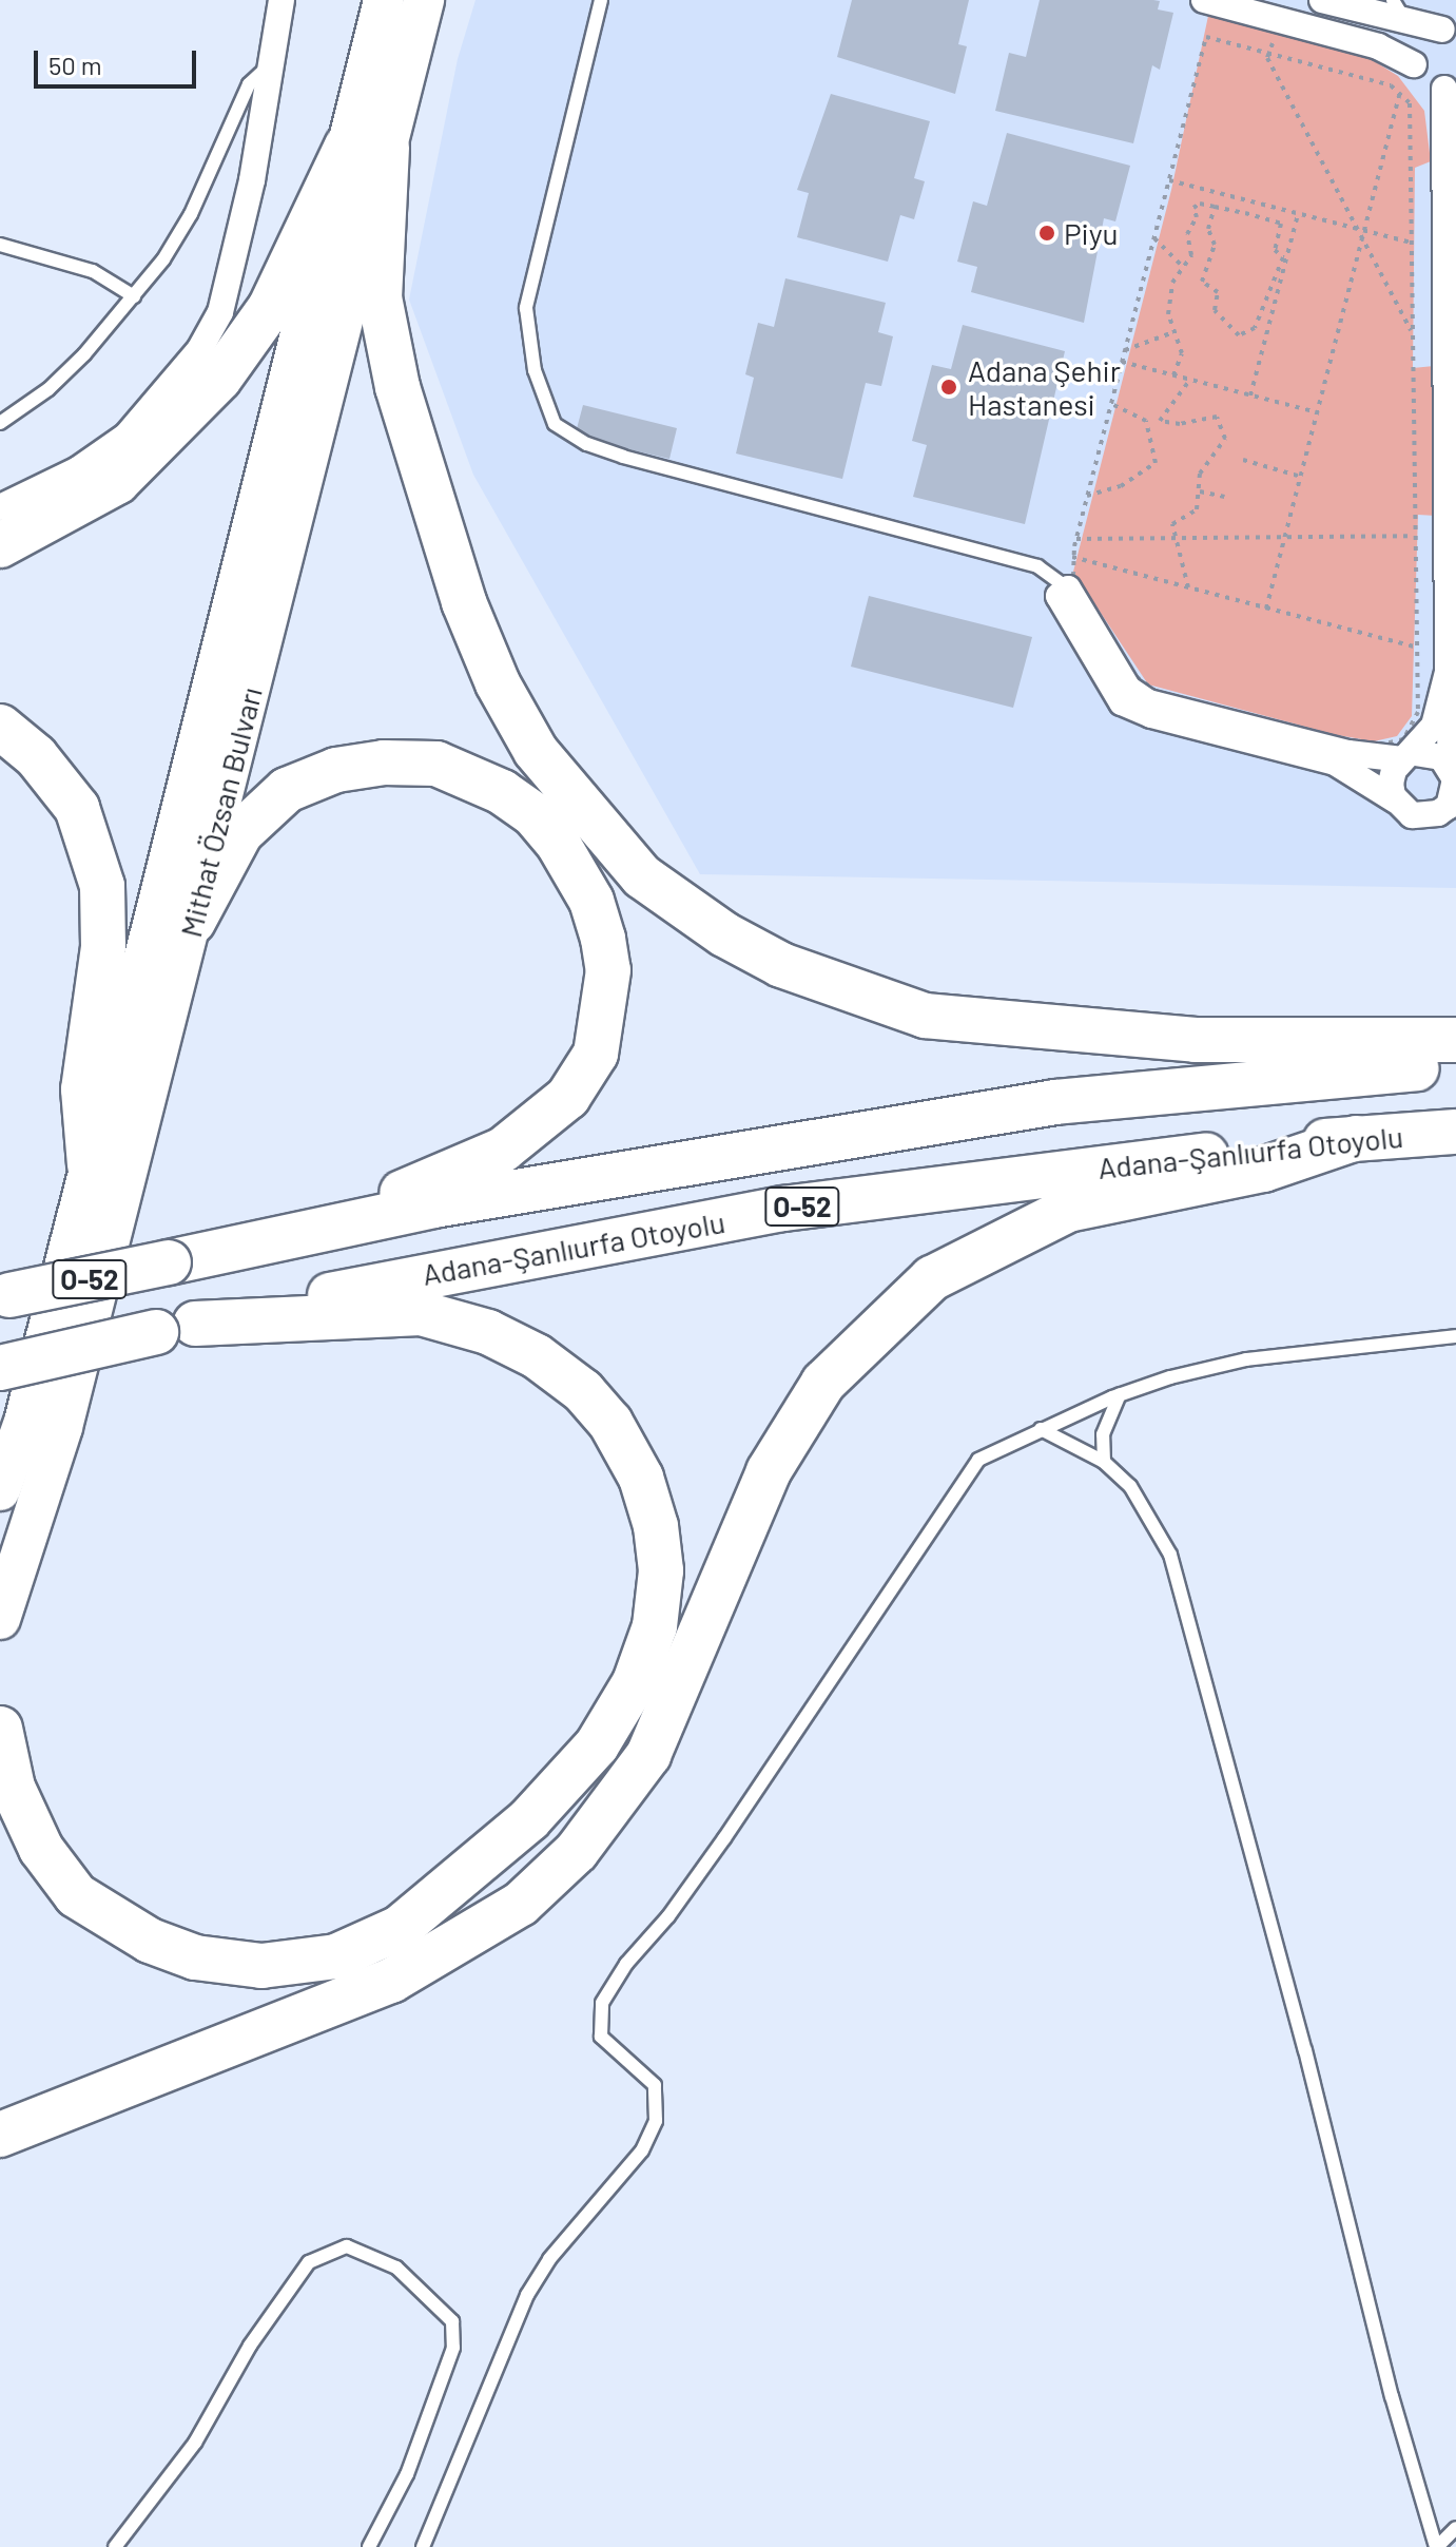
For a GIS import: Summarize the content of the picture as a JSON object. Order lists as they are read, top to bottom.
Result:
{
  "streets": {
    "highway": ["Adana-Şanlıurfa Otoyolu", "O-52"],
    "main road": ["Mithat Özsan Bulvarı"]
  },
  "places": ["Piyu", "Adana Şehir Hastanesi"],
  "scale_bar": "50 m"
}
